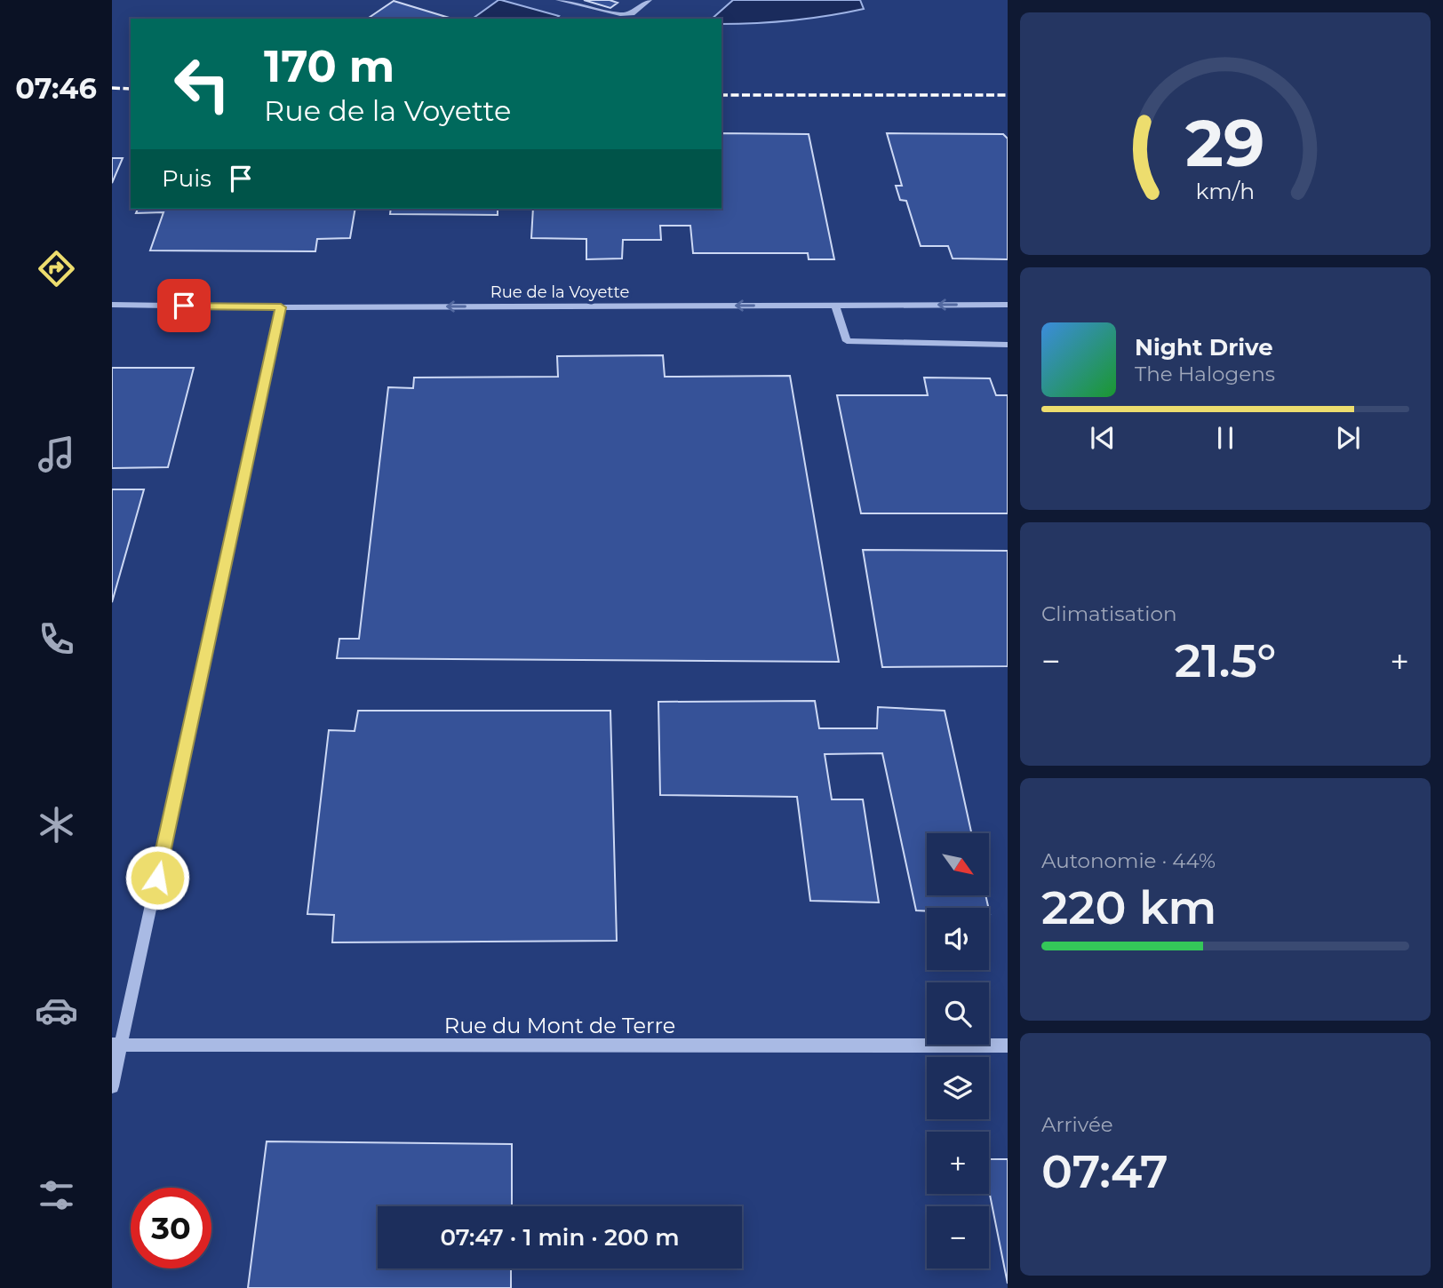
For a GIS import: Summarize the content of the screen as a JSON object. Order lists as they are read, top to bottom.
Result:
{
  "streets": {
    "street": ["Rue de la Voyette", "Rue du Mont de Terre"]
  },
  "one_way": ["Rue de la Voyette"],
  "north": "bottom right",
  "page": {
    "tabs": "07:46",
    "turn": ["170 m", "Rue de la Voyette"],
    "then": "Puis",
    "song": ["Night Drive", "The Halogens"],
    "tile": [
      "Climatisation",
      ["Autonomie · 44%", "220 km"],
      ["Arrivée", "07:47"]
    ],
    "heat": ["−", "21.5°", "+"],
    "map_buttons": ["+", "−"],
    "limit": "30",
    "trip": "07:47 · 1 min · 200 m",
    "gauge": ["29", "km/h"]
  }
}
